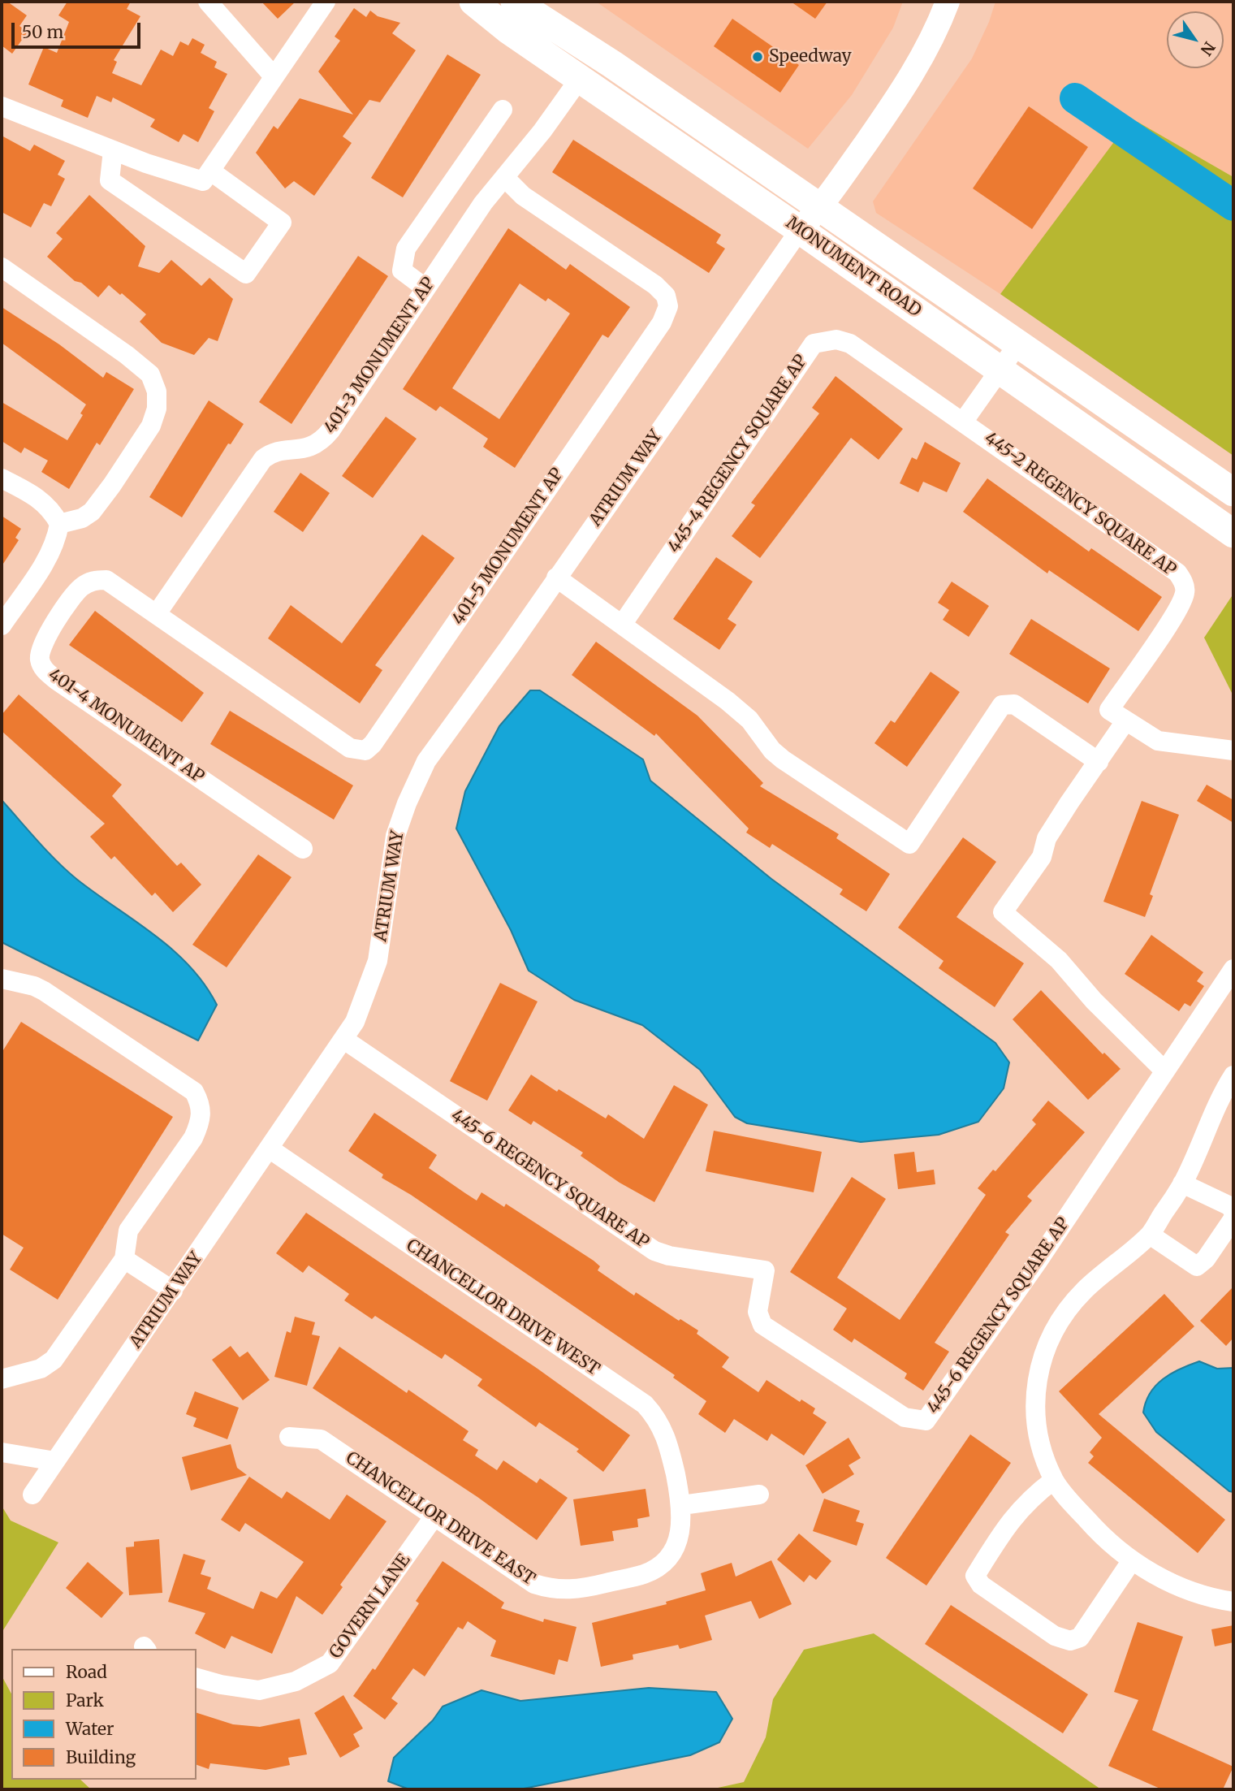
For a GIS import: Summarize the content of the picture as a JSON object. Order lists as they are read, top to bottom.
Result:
{
  "streets": {
    "main road": ["MONUMENT ROAD"],
    "street": [
      "401-3 MONUMENT AP",
      "445-4 REGENCY SQUARE AP",
      "ATRIUM WAY",
      "445-2 REGENCY SQUARE AP",
      "401-5 MONUMENT AP",
      "401-4 MONUMENT AP",
      "445-6 REGENCY SQUARE AP",
      "CHANCELLOR DRIVE WEST",
      "CHANCELLOR DRIVE EAST",
      "GOVERN LANE"
    ]
  },
  "crossings": [
    ["MONUMENT ROAD", "401-3 MONUMENT AP"],
    ["MONUMENT ROAD", "ATRIUM WAY"],
    ["401-3 MONUMENT AP", "401-5 MONUMENT AP"],
    ["401-3 MONUMENT AP", "401-4 MONUMENT AP"],
    ["445-4 REGENCY SQUARE AP", "445-2 REGENCY SQUARE AP"],
    ["ATRIUM WAY", "445-6 REGENCY SQUARE AP"],
    ["ATRIUM WAY", "CHANCELLOR DRIVE WEST"],
    ["401-5 MONUMENT AP", "401-4 MONUMENT AP"],
    ["CHANCELLOR DRIVE WEST", "CHANCELLOR DRIVE EAST"],
    ["CHANCELLOR DRIVE EAST", "GOVERN LANE"]
  ],
  "places": ["Speedway"],
  "legend": [
    "Road",
    "Park",
    "Water",
    "Building"
  ],
  "scale_bar": "50 m",
  "north": "bottom right"
}
